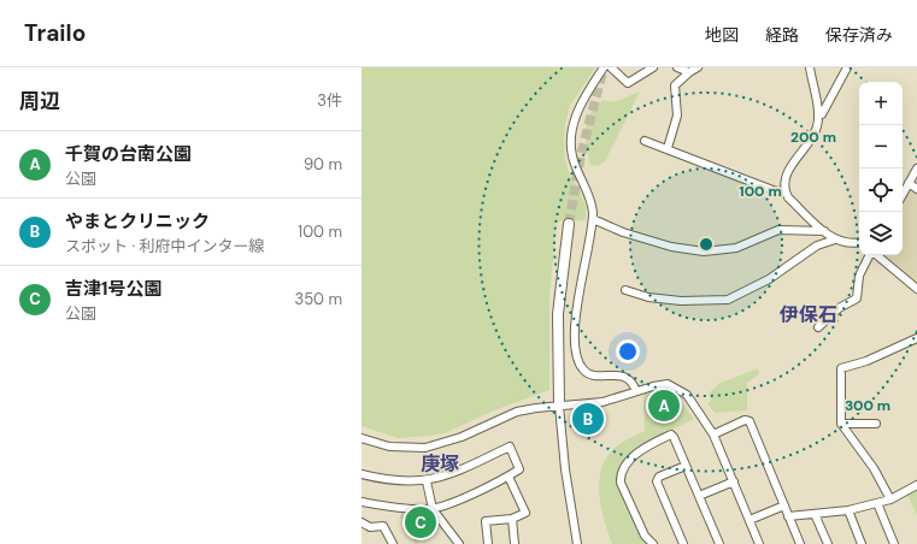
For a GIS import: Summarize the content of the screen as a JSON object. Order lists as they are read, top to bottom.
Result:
{
  "districts": ["伊保石", "庚塚"],
  "page": {
    "header": "Trailo",
    "nav": ["地図", "経路", "保存済み"],
    "heading": ["周辺", "3件"],
    "map_buttons": ["+", "−"],
    "list": [
      {
        "mark": "A",
        "name": "千賀の台南公園",
        "note": "公園",
        "value": "90 m"
      },
      {
        "mark": "B",
        "name": "やまとクリニック",
        "note": "スポット · 利府中インター線",
        "value": "100 m"
      },
      {
        "mark": "C",
        "name": "吉津1号公園",
        "note": "公園",
        "value": "350 m"
      }
    ],
    "pins": ["A", "B", "C"]
  },
  "rings": ["200 m", "100 m", "300 m"]
}
